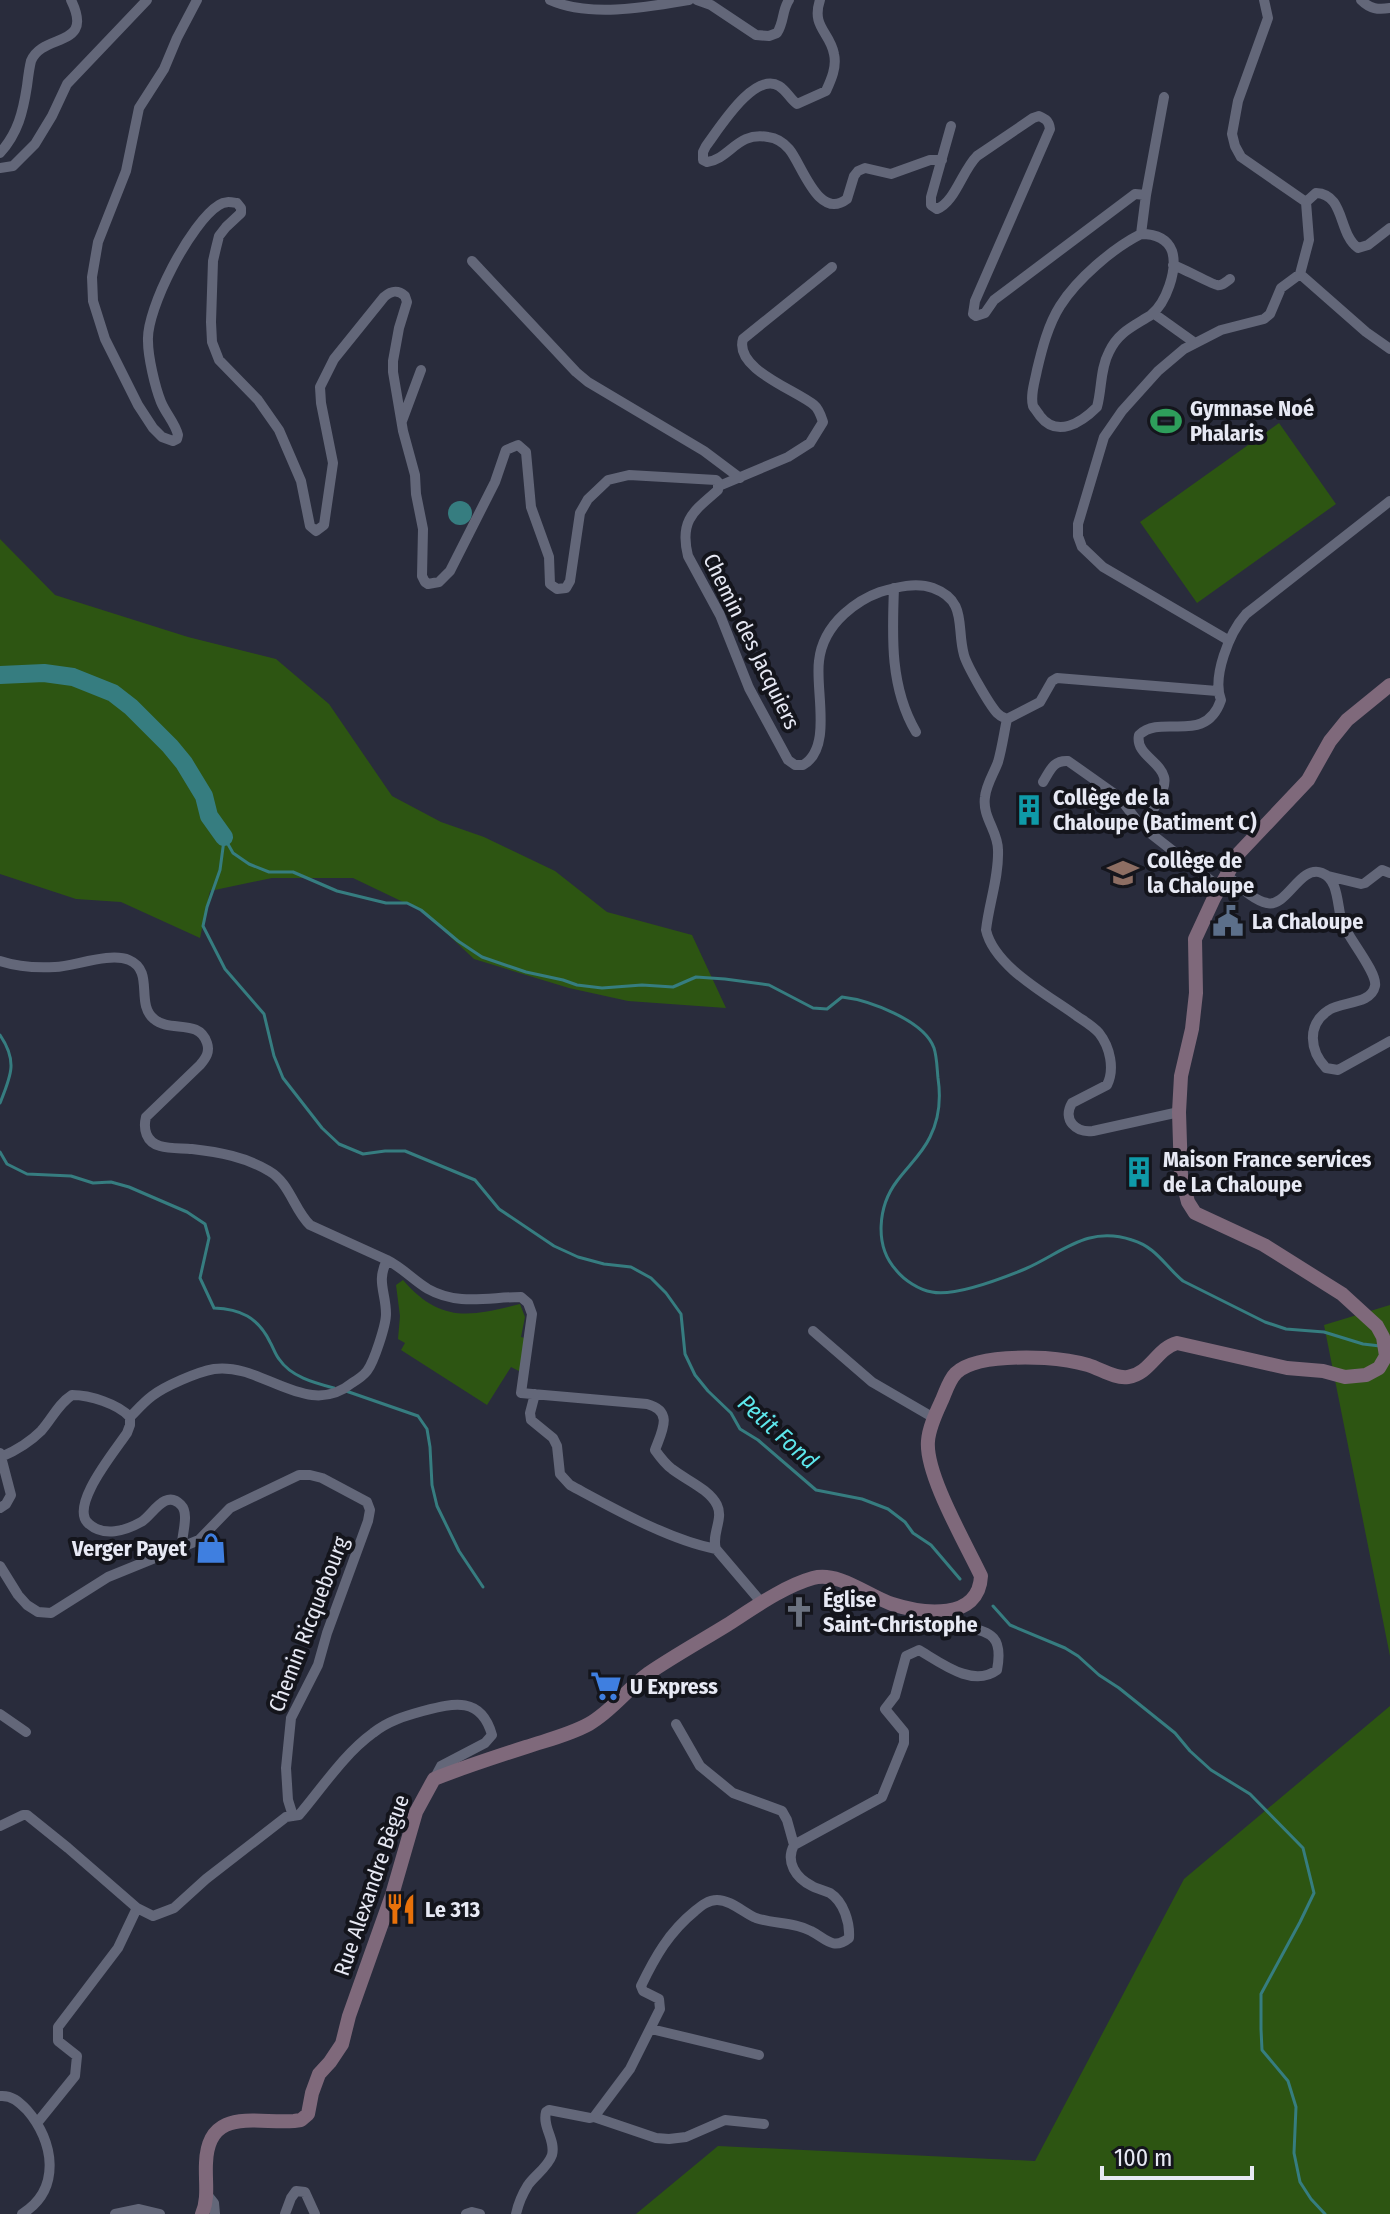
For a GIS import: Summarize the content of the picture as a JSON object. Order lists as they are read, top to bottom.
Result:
{
  "streets": {
    "main road": ["Rue Alexandre Bègue"],
    "street": ["Chemin des Jacquiers", "Chemin Ricquebourg"]
  },
  "water": ["Petit Fond"],
  "places": {
    "sports": ["Gymnase Noé Phalaris"],
    "building": ["Collège de la Chaloupe (Batiment C)", "Maison France services de La Chaloupe"],
    "school or university": ["Collège de la Chaloupe"],
    "public building": ["La Chaloupe"],
    "shop": ["Verger Payet"],
    "church": ["Église Saint-Christophe"],
    "supermarket": ["U Express"],
    "restaurant": ["Le 313"]
  },
  "scale_bar": "100 m"
}
